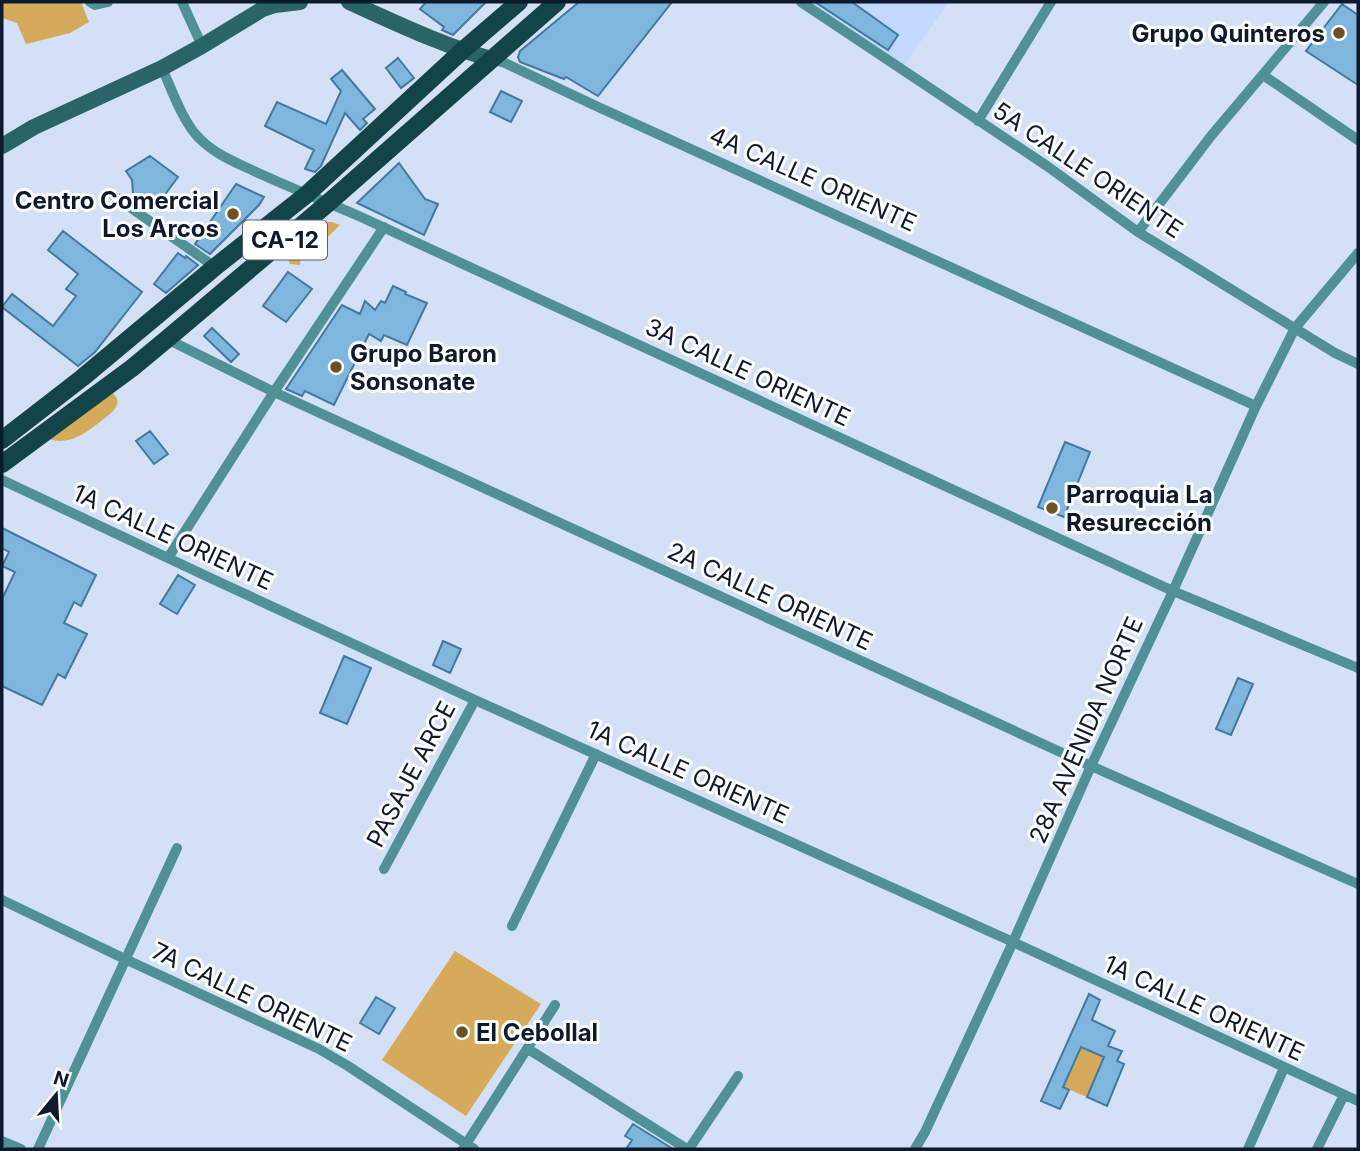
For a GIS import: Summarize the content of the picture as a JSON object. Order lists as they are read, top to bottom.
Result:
{
  "streets": {
    "main road": ["CA-12"],
    "street": [
      "5A CALLE ORIENTE",
      "4A CALLE ORIENTE",
      "3A CALLE ORIENTE",
      "1A CALLE ORIENTE",
      "2A CALLE ORIENTE",
      "28A AVENIDA NORTE",
      "PASAJE ARCE",
      "7A CALLE ORIENTE"
    ]
  },
  "crossings": [
    ["5A CALLE ORIENTE", "28A AVENIDA NORTE"],
    ["4A CALLE ORIENTE", "CA-12"],
    ["4A CALLE ORIENTE", "28A AVENIDA NORTE"],
    ["CA-12", "3A CALLE ORIENTE"],
    ["CA-12", "2A CALLE ORIENTE"],
    ["3A CALLE ORIENTE", "28A AVENIDA NORTE"],
    ["1A CALLE ORIENTE", "28A AVENIDA NORTE"],
    ["1A CALLE ORIENTE", "PASAJE ARCE"],
    ["2A CALLE ORIENTE", "28A AVENIDA NORTE"]
  ],
  "places": [
    "Grupo Quinteros",
    "Centro Comercial Los Arcos",
    "Grupo Baron Sonsonate",
    "Parroquia La Resurección",
    "El Cebollal"
  ],
  "north": "top"
}
